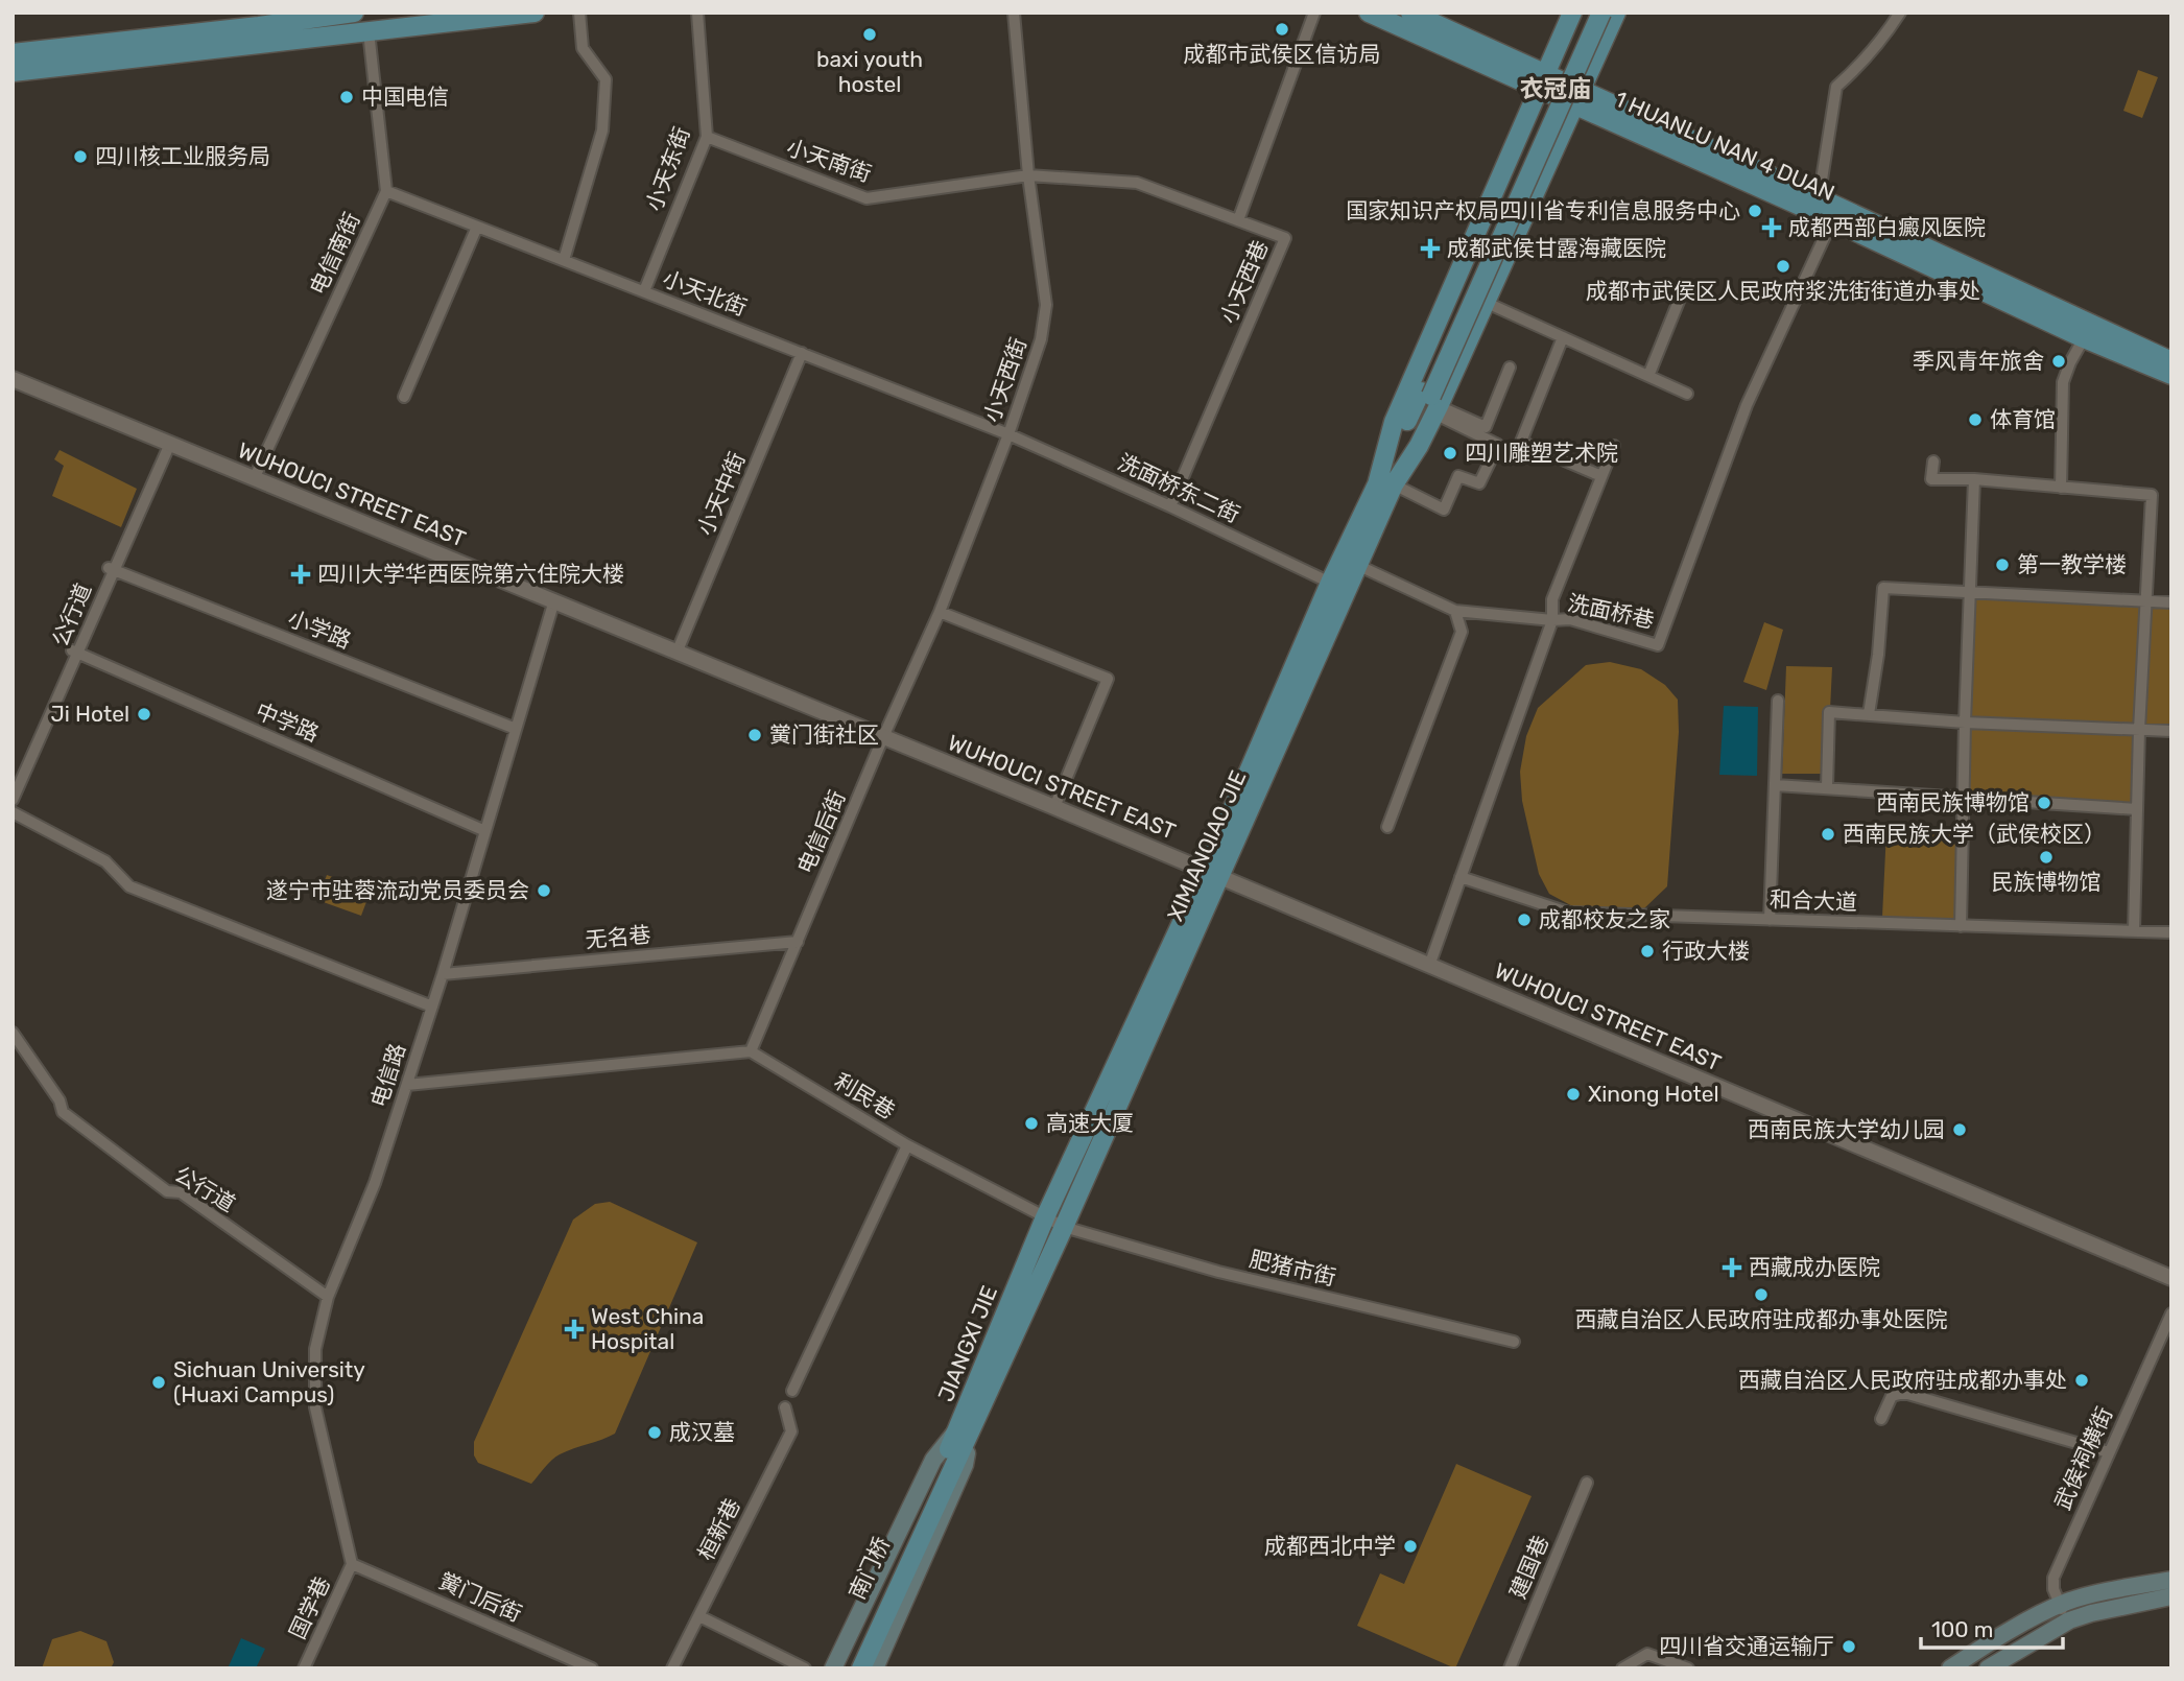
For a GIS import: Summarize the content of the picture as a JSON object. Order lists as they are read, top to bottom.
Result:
{
  "streets": {
    "main road": [
      "1 HUANLU NAN 4 DUAN",
      "XIMIANQIAO JIE",
      "JIANGXI JIE",
      "南门桥"
    ],
    "street": [
      "小天南街",
      "小天东街",
      "电信南街",
      "小天西巷",
      "小天北街",
      "小天西街",
      "洗面桥东二街",
      "小天中街",
      "WUHOUCI STREET EAST",
      "洗面桥巷",
      "公行道",
      "小学路",
      "中学路",
      "电信后街",
      "和合大道",
      "无名巷",
      "电信路",
      "利民巷",
      "肥猪市街",
      "武侯祠横街",
      "桓新巷",
      "建国巷",
      "黉门后街",
      "国学巷"
    ]
  },
  "crossings": [
    ["1 HUANLU NAN 4 DUAN", "洗面桥巷"],
    ["1 HUANLU NAN 4 DUAN", "XIMIANQIAO JIE"],
    ["小天南街", "小天东街"],
    ["小天南街", "小天西巷"],
    ["小天南街", "小天西街"],
    ["小天东街", "小天北街"],
    ["电信南街", "小天北街"],
    ["电信南街", "WUHOUCI STREET EAST"],
    ["小天西巷", "小天西街"],
    ["小天西巷", "洗面桥东二街"],
    ["小天北街", "小天西街"],
    ["小天北街", "洗面桥东二街"],
    ["小天北街", "小天中街"],
    ["小天西街", "洗面桥东二街"],
    ["小天西街", "WUHOUCI STREET EAST"],
    ["小天西街", "电信后街"],
    ["洗面桥东二街", "XIMIANQIAO JIE"],
    ["小天中街", "WUHOUCI STREET EAST"],
    ["WUHOUCI STREET EAST", "洗面桥巷"],
    ["WUHOUCI STREET EAST", "公行道"],
    ["WUHOUCI STREET EAST", "电信后街"],
    ["WUHOUCI STREET EAST", "XIMIANQIAO JIE"],
    ["WUHOUCI STREET EAST", "电信路"],
    ["洗面桥巷", "和合大道"],
    ["公行道", "小学路"],
    ["公行道", "中学路"],
    ["公行道", "电信路"],
    ["小学路", "电信路"],
    ["中学路", "电信路"],
    ["电信后街", "无名巷"],
    ["XIMIANQIAO JIE", "利民巷"],
    ["XIMIANQIAO JIE", "肥猪市街"],
    ["XIMIANQIAO JIE", "JIANGXI JIE"],
    ["无名巷", "电信路"],
    ["电信路", "黉门后街"],
    ["电信路", "国学巷"],
    ["利民巷", "肥猪市街"],
    ["利民巷", "JIANGXI JIE"],
    ["肥猪市街", "JIANGXI JIE"],
    ["JIANGXI JIE", "南门桥"],
    ["黉门后街", "国学巷"]
  ],
  "districts": ["衣冠庙"],
  "places": {
    "other": [
      "成都市武侯区信访局",
      "baxi youth hostel",
      "中国电信",
      "四川核工业服务局",
      "国家知识产权局四川省专利信息服务中心",
      "成都市武侯区人民政府浆洗街街道办事处",
      "季风青年旅舍",
      "体育馆",
      "四川雕塑艺术院",
      "第一教学楼",
      "Ji Hotel",
      "黉门街社区",
      "西南民族博物馆",
      "西南民族大学（武侯校区）",
      "民族博物馆",
      "遂宁市驻蓉流动党员委员会",
      "成都校友之家",
      "行政大楼",
      "Xinong Hotel",
      "高速大厦",
      "西南民族大学幼儿园",
      "西藏自治区人民政府驻成都办事处医院",
      "西藏自治区人民政府驻成都办事处",
      "Sichuan University (Huaxi Campus)",
      "成汉墓",
      "成都西北中学",
      "四川省交通运输厅"
    ],
    "health": [
      "成都西部白癜风医院",
      "成都武侯甘露海藏医院",
      "四川大学华西医院第六住院大楼",
      "西藏成办医院",
      "West China Hospital"
    ]
  },
  "scale_bar": "100 m"
}
